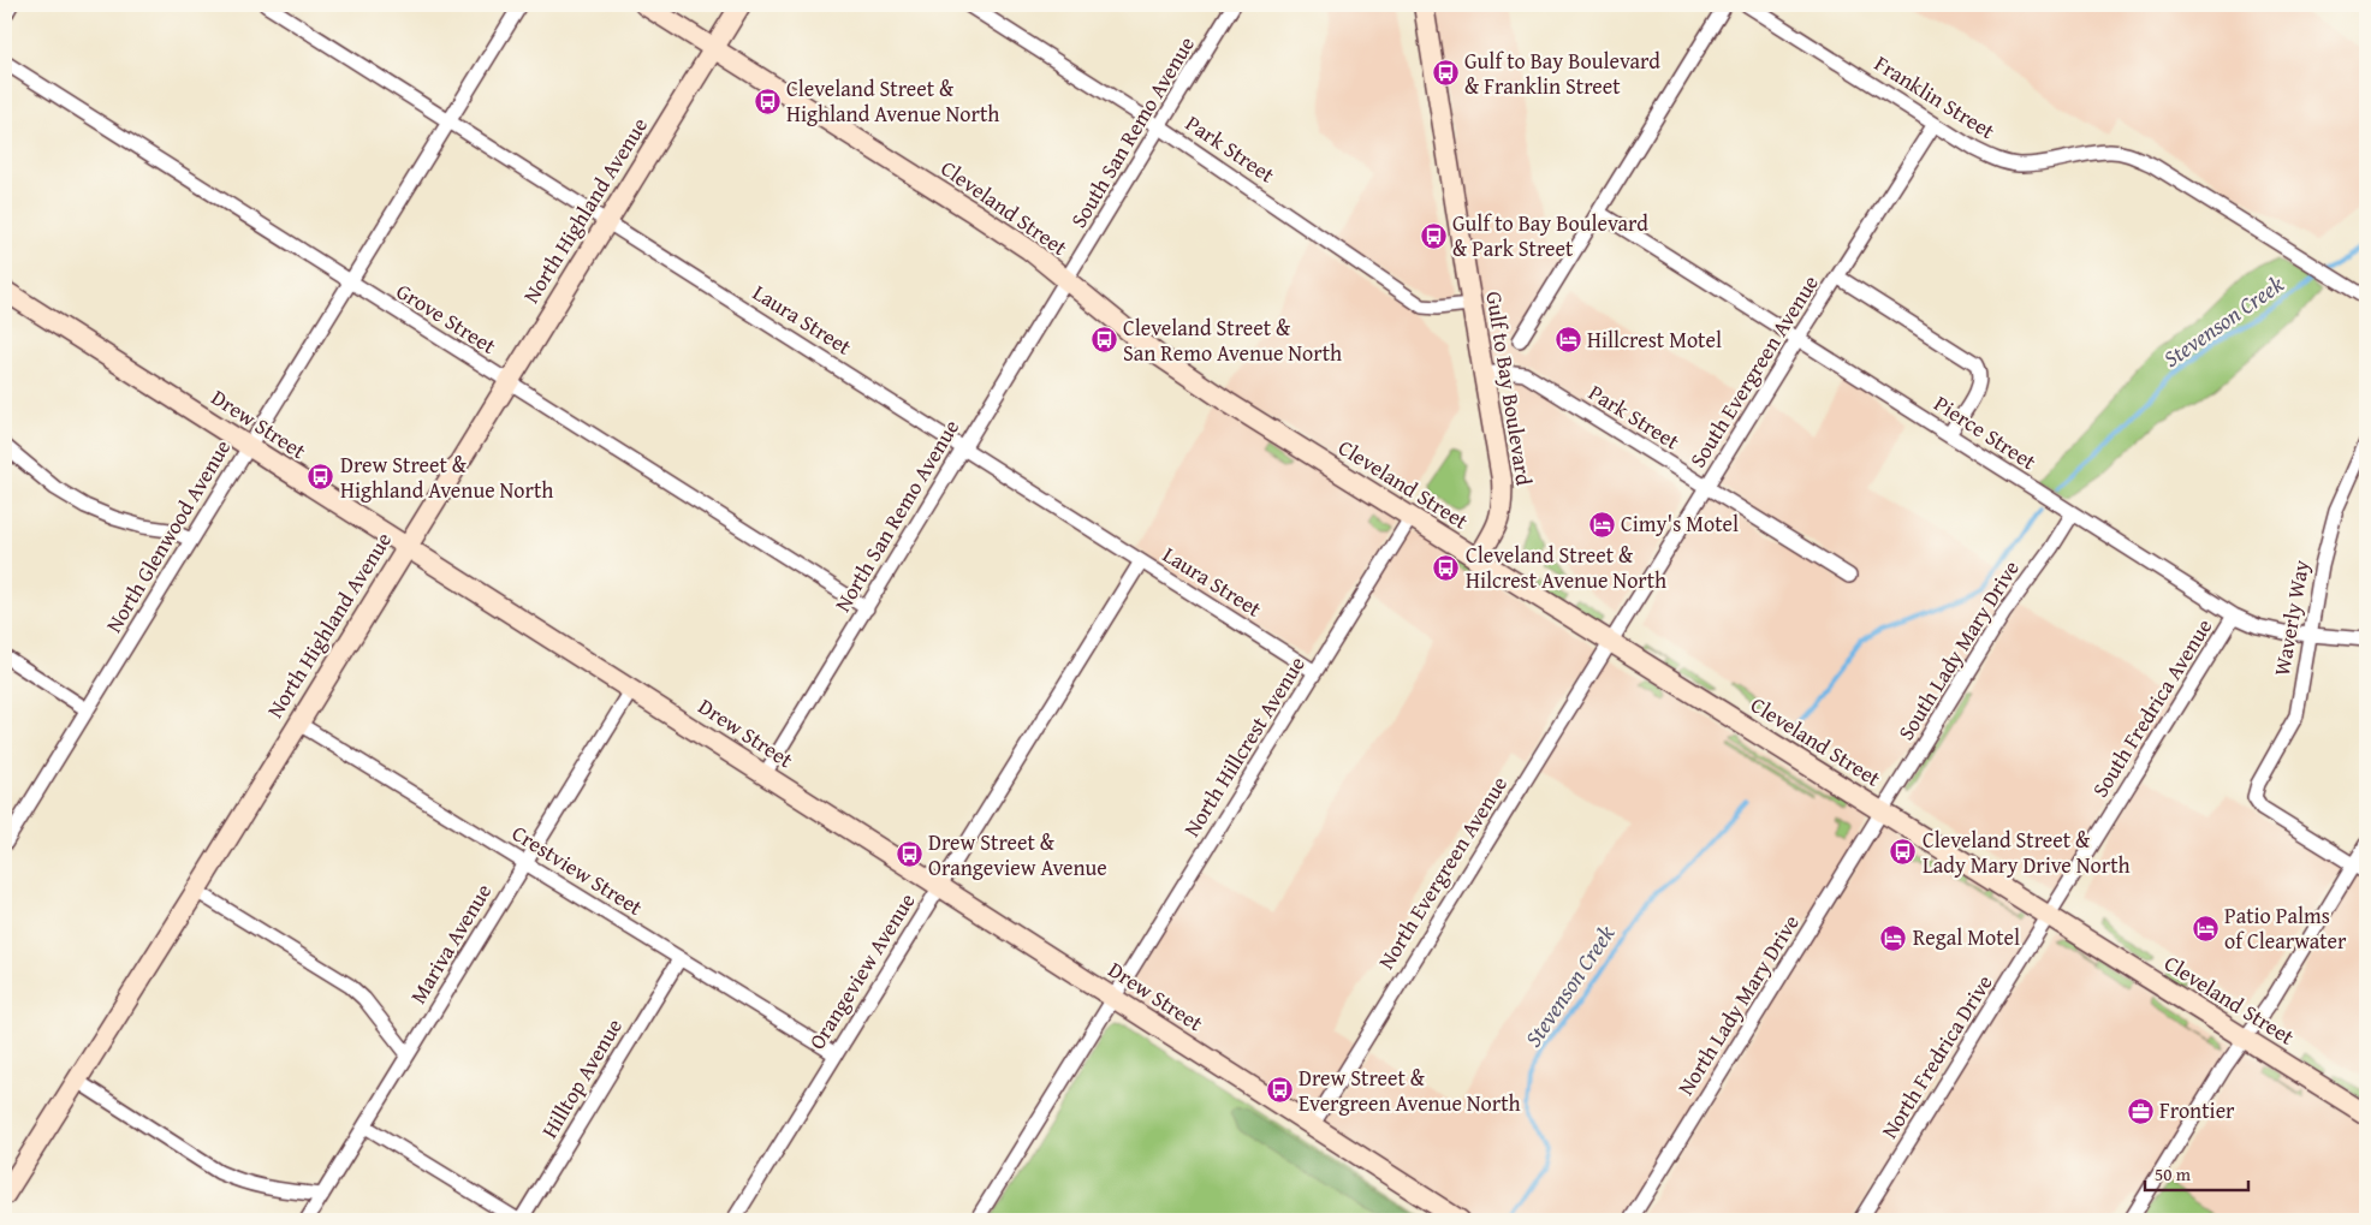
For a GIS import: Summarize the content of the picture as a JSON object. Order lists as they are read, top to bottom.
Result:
{
  "streets": {
    "street": [
      "Franklin Street",
      "South San Remo Avenue",
      "Park Street",
      "Cleveland Street",
      "North Highland Avenue",
      "Grove Street",
      "Laura Street",
      "South Evergreen Avenue",
      "Gulf to Bay Boulevard",
      "Drew Street",
      "Pierce Street",
      "North San Remo Avenue",
      "North Glenwood Avenue",
      "Waverly Way",
      "South Lady Mary Drive",
      "South Fredrica Avenue",
      "North Hillcrest Avenue",
      "Crestview Street",
      "North Evergreen Avenue",
      "Mariva Avenue",
      "Orangeview Avenue",
      "North Lady Mary Drive",
      "North Fredrica Drive",
      "Hilltop Avenue"
    ]
  },
  "crossings": [
    ["Franklin Street", "South Evergreen Avenue"],
    ["South San Remo Avenue", "Park Street"],
    ["South San Remo Avenue", "Cleveland Street"],
    ["South San Remo Avenue", "North San Remo Avenue"],
    ["Park Street", "South Evergreen Avenue"],
    ["Park Street", "Gulf to Bay Boulevard"],
    ["Cleveland Street", "North Highland Avenue"],
    ["Cleveland Street", "South Evergreen Avenue"],
    ["Cleveland Street", "Gulf to Bay Boulevard"],
    ["Cleveland Street", "North San Remo Avenue"],
    ["Cleveland Street", "South Lady Mary Drive"],
    ["Cleveland Street", "South Fredrica Avenue"],
    ["Cleveland Street", "North Hillcrest Avenue"],
    ["Cleveland Street", "North Evergreen Avenue"],
    ["Cleveland Street", "North Lady Mary Drive"],
    ["Cleveland Street", "North Fredrica Drive"],
    ["North Highland Avenue", "Grove Street"],
    ["North Highland Avenue", "Laura Street"],
    ["North Highland Avenue", "Drew Street"],
    ["North Highland Avenue", "Crestview Street"],
    ["Grove Street", "North San Remo Avenue"],
    ["Grove Street", "North Glenwood Avenue"],
    ["Laura Street", "North San Remo Avenue"],
    ["Laura Street", "North Glenwood Avenue"],
    ["Laura Street", "North Hillcrest Avenue"],
    ["Laura Street", "Orangeview Avenue"],
    ["South Evergreen Avenue", "Pierce Street"],
    ["South Evergreen Avenue", "North Evergreen Avenue"],
    ["Drew Street", "North San Remo Avenue"],
    ["Drew Street", "North Glenwood Avenue"],
    ["Drew Street", "North Hillcrest Avenue"],
    ["Drew Street", "North Evergreen Avenue"],
    ["Drew Street", "Mariva Avenue"],
    ["Drew Street", "Orangeview Avenue"],
    ["Pierce Street", "Waverly Way"],
    ["Pierce Street", "South Lady Mary Drive"],
    ["Pierce Street", "South Fredrica Avenue"],
    ["South Lady Mary Drive", "North Lady Mary Drive"],
    ["South Fredrica Avenue", "North Fredrica Drive"],
    ["Crestview Street", "Mariva Avenue"],
    ["Crestview Street", "Orangeview Avenue"],
    ["Crestview Street", "Hilltop Avenue"]
  ],
  "water": ["Stevenson Creek"],
  "places": {
    "bus stop": [
      "Gulf to Bay Boulevard & Franklin Street",
      "Cleveland Street & Highland Avenue North",
      "Gulf to Bay Boulevard & Park Street",
      "Cleveland Street & San Remo Avenue North",
      "Drew Street & Highland Avenue North",
      "Cleveland Street & Hilcrest Avenue North",
      "Cleveland Street & Lady Mary Drive North",
      "Drew Street & Orangeview Avenue",
      "Drew Street & Evergreen Avenue North"
    ],
    "hotel": [
      "Hillcrest Motel",
      "Cimy's Motel",
      "Patio Palms of Clearwater",
      "Regal Motel"
    ],
    "office": ["Frontier"]
  },
  "scale_bar": "50 m"
}
